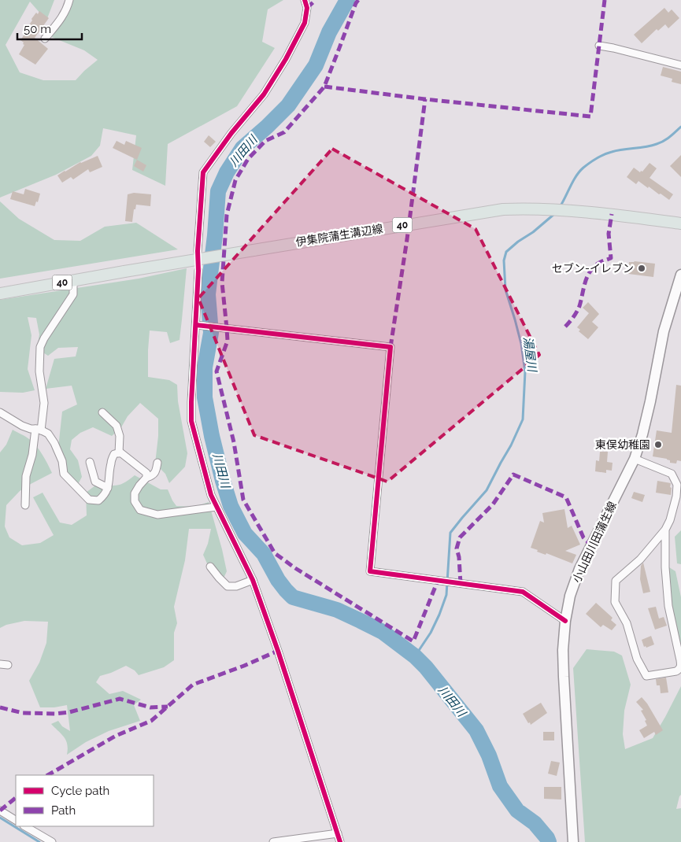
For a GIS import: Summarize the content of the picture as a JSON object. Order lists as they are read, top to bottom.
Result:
{
  "streets": {
    "main road": ["40", "伊集院蒲生溝辺線", "小山田川田蒲生線"]
  },
  "water": ["川田川", "湯屋川"],
  "places": ["セブン-イレブン", "東俣幼稚園"],
  "legend": ["Cycle path", "Path"],
  "scale_bar": "50 m"
}
